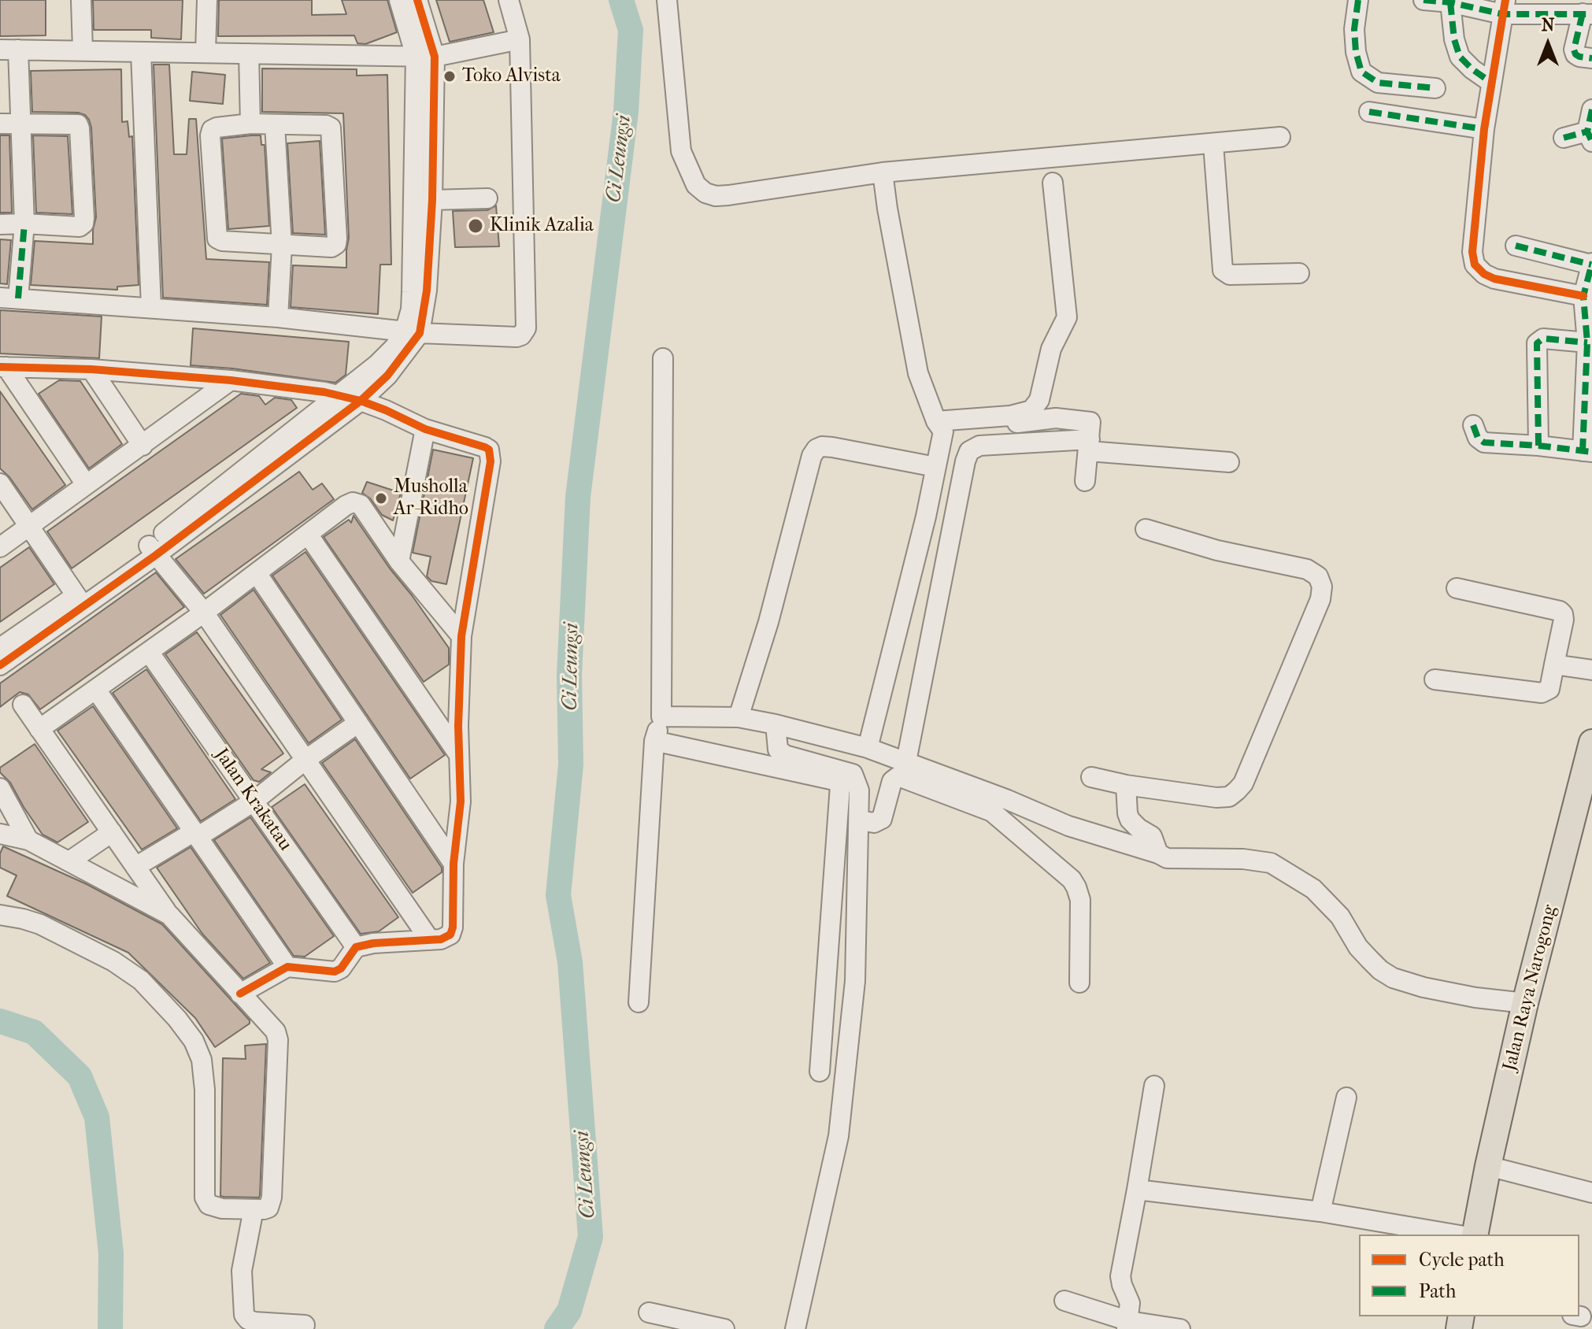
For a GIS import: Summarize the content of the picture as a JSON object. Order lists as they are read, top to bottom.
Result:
{
  "streets": {
    "main road": ["Jalan Raya Narogong"],
    "street": ["Jalan Krakatau"]
  },
  "water": ["Ci Leungsi"],
  "places": ["Toko Alvista", "Klinik Azalia", "Musholla Ar-Ridho"],
  "legend": ["Cycle path", "Path"],
  "north": "top"
}
